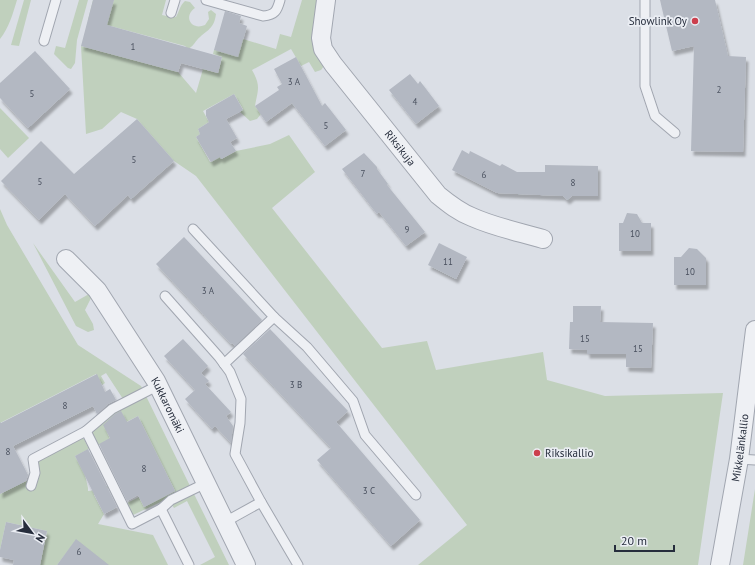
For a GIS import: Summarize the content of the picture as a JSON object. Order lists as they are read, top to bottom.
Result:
{
  "streets": {
    "street": ["Riksikuja", "Kukkaromäki", "Mikkelänkallio"]
  },
  "places": ["Showlink Oy", "Riksikallio"],
  "house_numbers": [
    "1",
    "3 A",
    "2",
    "5",
    "4",
    "5",
    "5",
    "7",
    "6",
    "5",
    "8",
    "9",
    "10",
    "11",
    "10",
    "3 A",
    "15",
    "15",
    "3 B",
    "8",
    "8",
    "8",
    "3 C",
    "6"
  ],
  "scale_bar": "20 m",
  "north": "bottom right"
}
